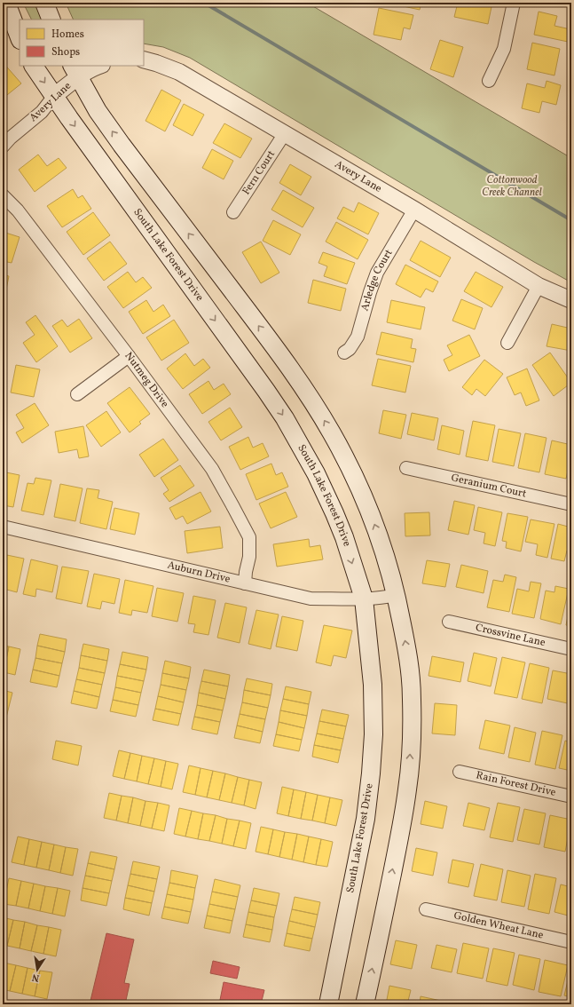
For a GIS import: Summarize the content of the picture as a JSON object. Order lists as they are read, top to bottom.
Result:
{
  "streets": {
    "main road": ["South Lake Forest Drive"],
    "street": [
      "Avery Lane",
      "Fern Court",
      "Arledge Court",
      "Nutmeg Drive",
      "Geranium Court",
      "Auburn Drive",
      "Crossvine Lane",
      "Rain Forest Drive",
      "Golden Wheat Lane"
    ]
  },
  "crossings": [
    ["Avery Lane", "Fern Court"],
    ["Avery Lane", "South Lake Forest Drive"],
    ["Avery Lane", "Arledge Court"],
    ["South Lake Forest Drive", "Auburn Drive"],
    ["Nutmeg Drive", "Auburn Drive"]
  ],
  "parks": ["Cottonwood Creek Channel"],
  "legend": ["Homes", "Shops"],
  "north": "bottom"
}
